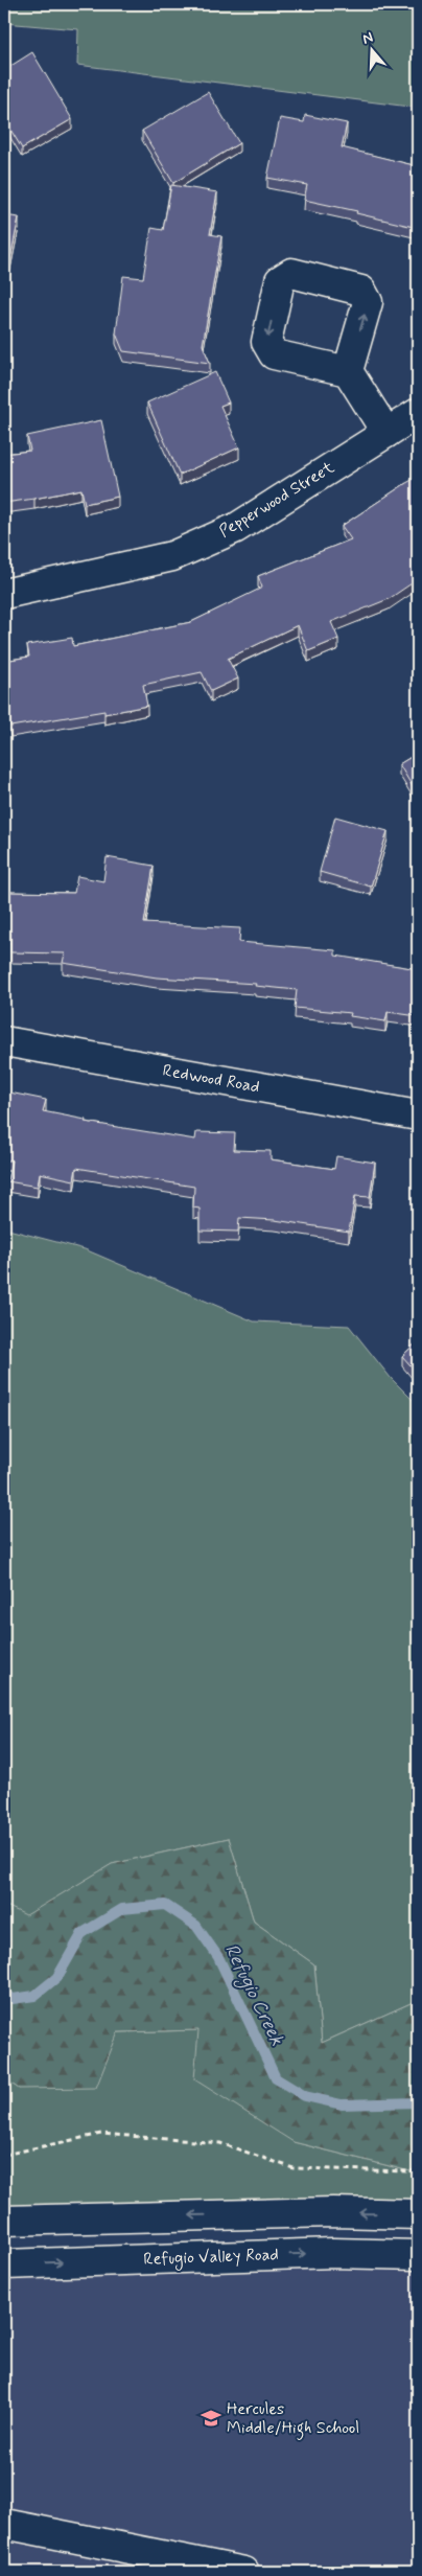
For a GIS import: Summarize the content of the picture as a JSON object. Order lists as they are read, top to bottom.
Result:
{
  "streets": {
    "street": ["Pepperwood Street", "Redwood Road", "Refugio Valley Road"]
  },
  "water": ["Refugio Creek"],
  "places": {
    "school or university": ["Hercules Middle/High School"]
  },
  "north": "top"
}
